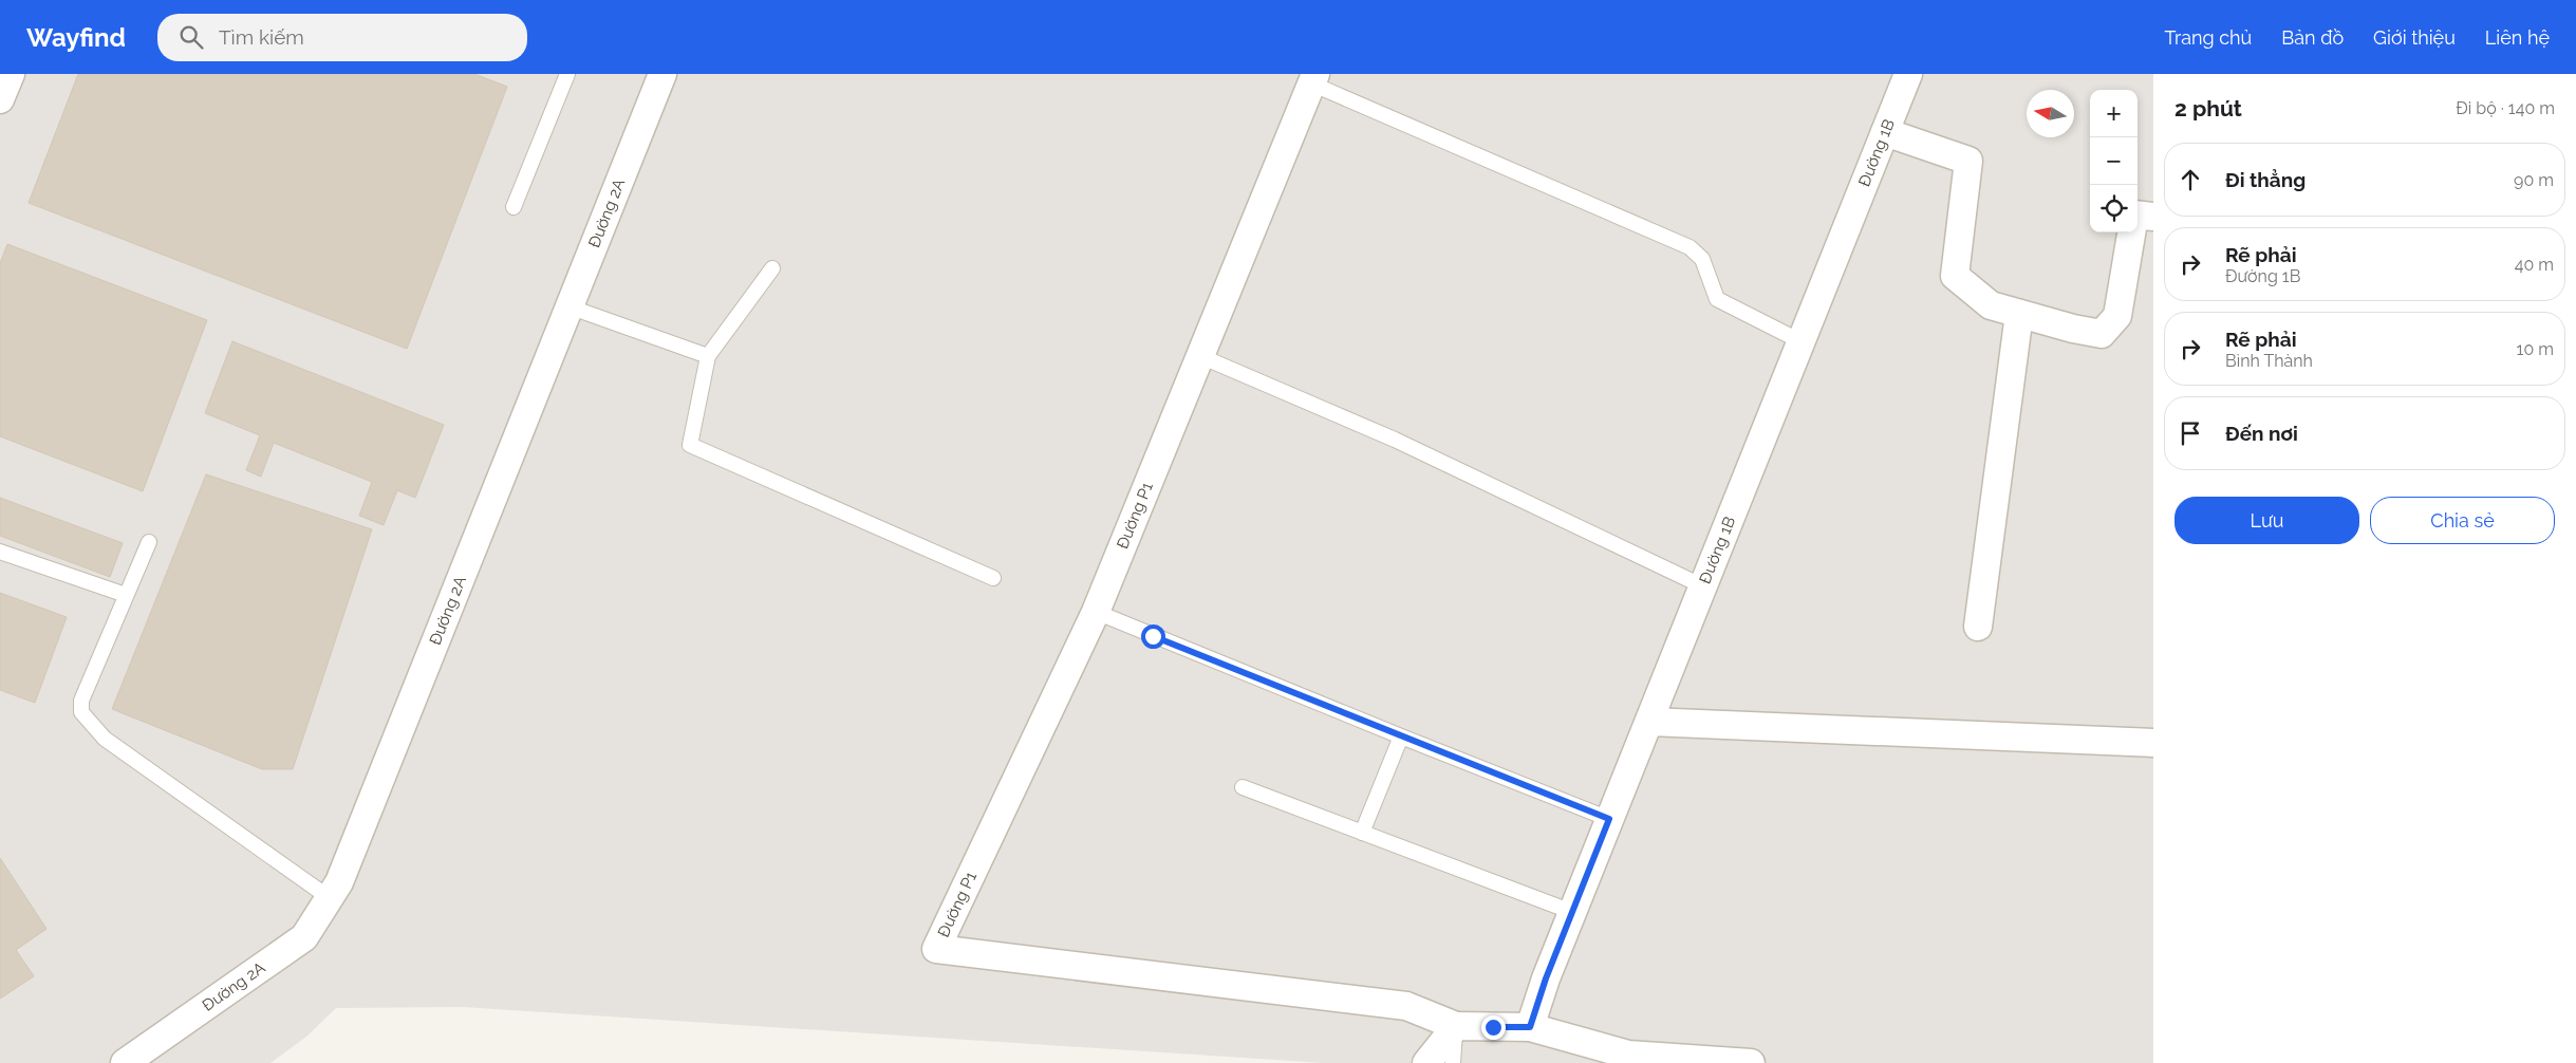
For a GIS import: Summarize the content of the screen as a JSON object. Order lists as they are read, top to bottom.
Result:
{
  "streets": {
    "street": ["Đường 1B", "Đường 2A", "Đường P1"]
  },
  "north": "left",
  "page": {
    "header": "Wayfind",
    "search": "Tìm kiếm",
    "nav": [
      "Trang chủ",
      "Bản đồ",
      "Giới thiệu",
      "Liên hệ"
    ],
    "heading": ["2 phút", "Đi bộ · 140 m"],
    "map_buttons": ["+", "−"],
    "list": [
      ["Đi thẳng", "90 m"],
      ["Rẽ phải", "Đường 1B", "40 m"],
      ["Rẽ phải", "Bình Thành", "10 m"],
      "Đến nơi"
    ],
    "buttons": ["Lưu", "Chia sẻ"]
  }
}
